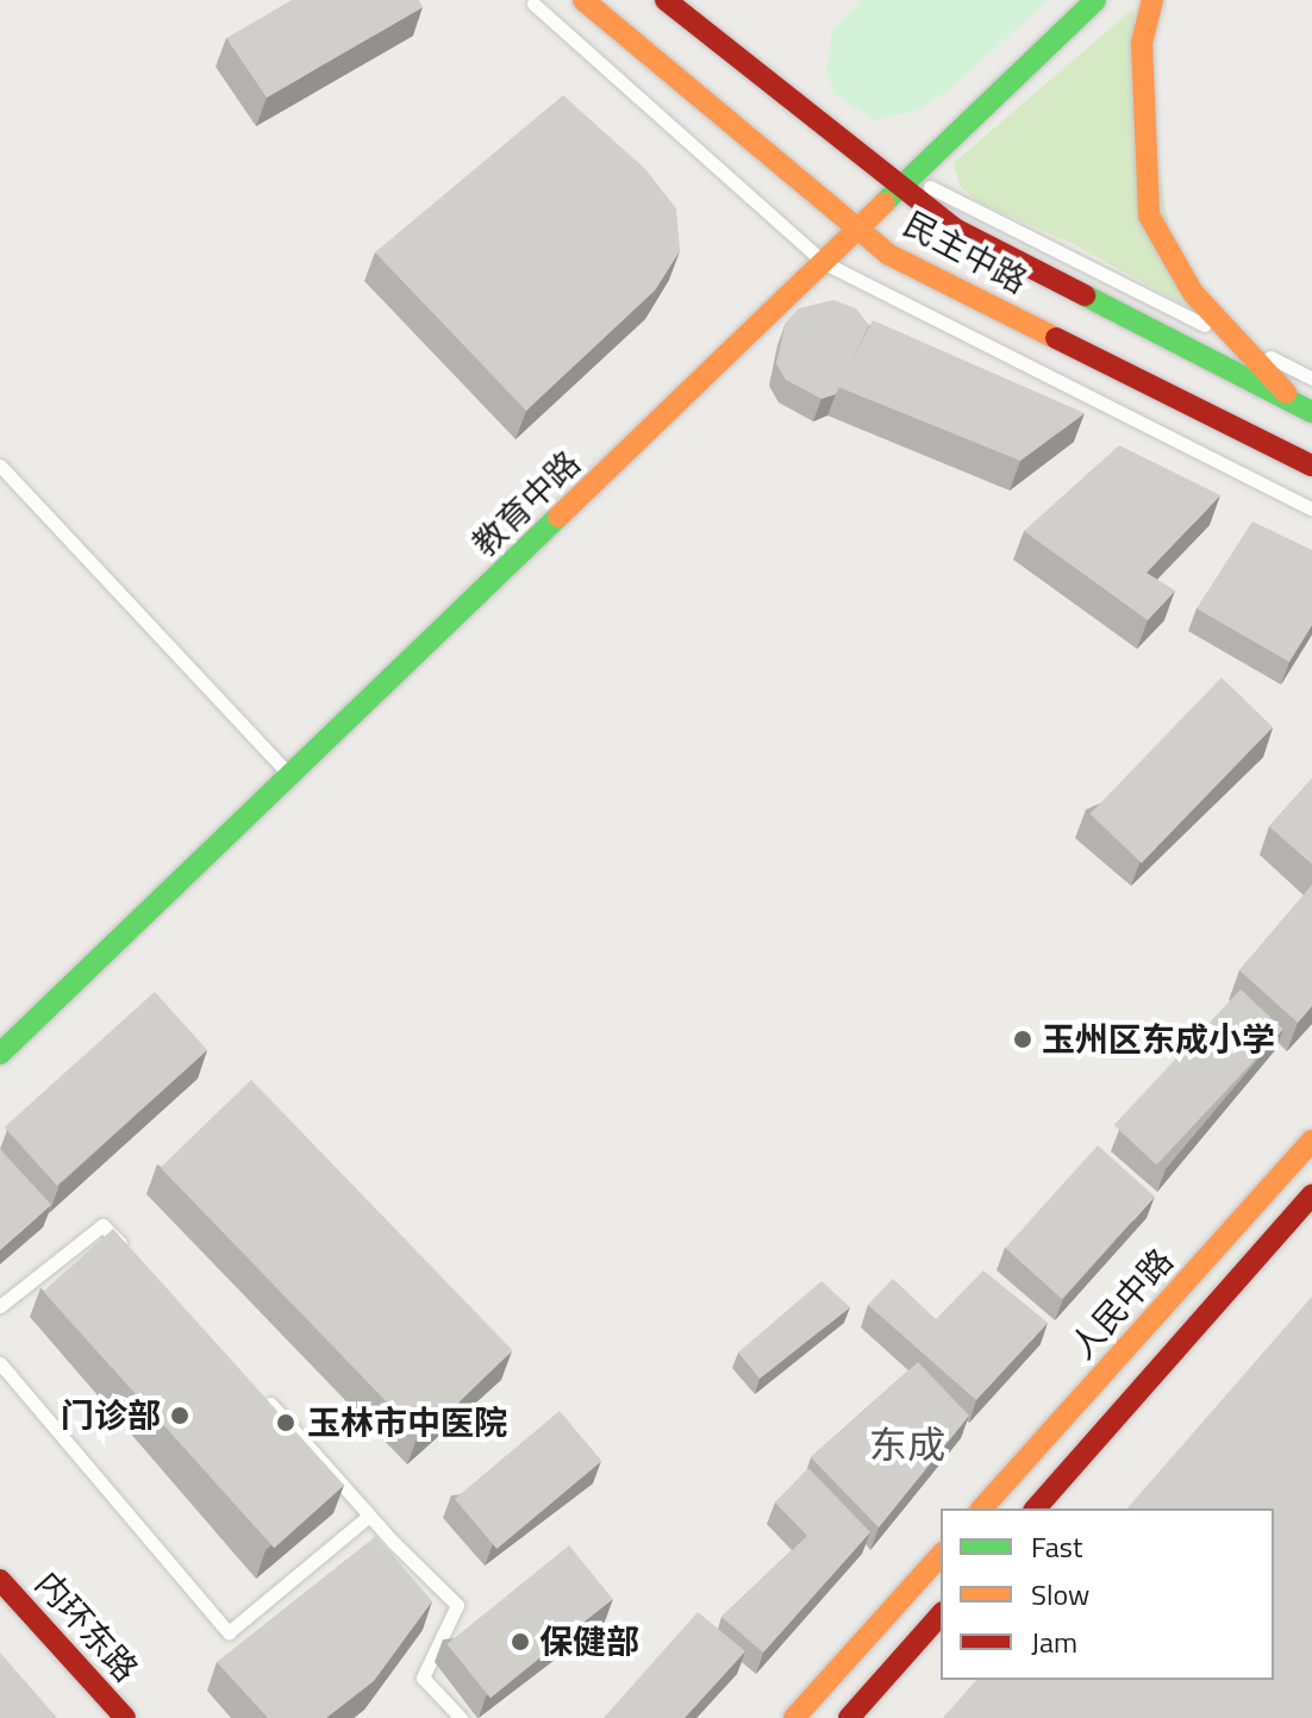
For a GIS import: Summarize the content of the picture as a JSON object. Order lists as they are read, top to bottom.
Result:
{
  "streets": {
    "main road": [
      "民主中路",
      "教育中路",
      "人民中路",
      "内环东路"
    ]
  },
  "crossings": [
    ["民主中路", "教育中路"]
  ],
  "districts": ["东成"],
  "places": [
    "玉州区东成小学",
    "门诊部",
    "玉林市中医院",
    "保健部"
  ],
  "legend": ["Fast", "Slow", "Jam"]
}
